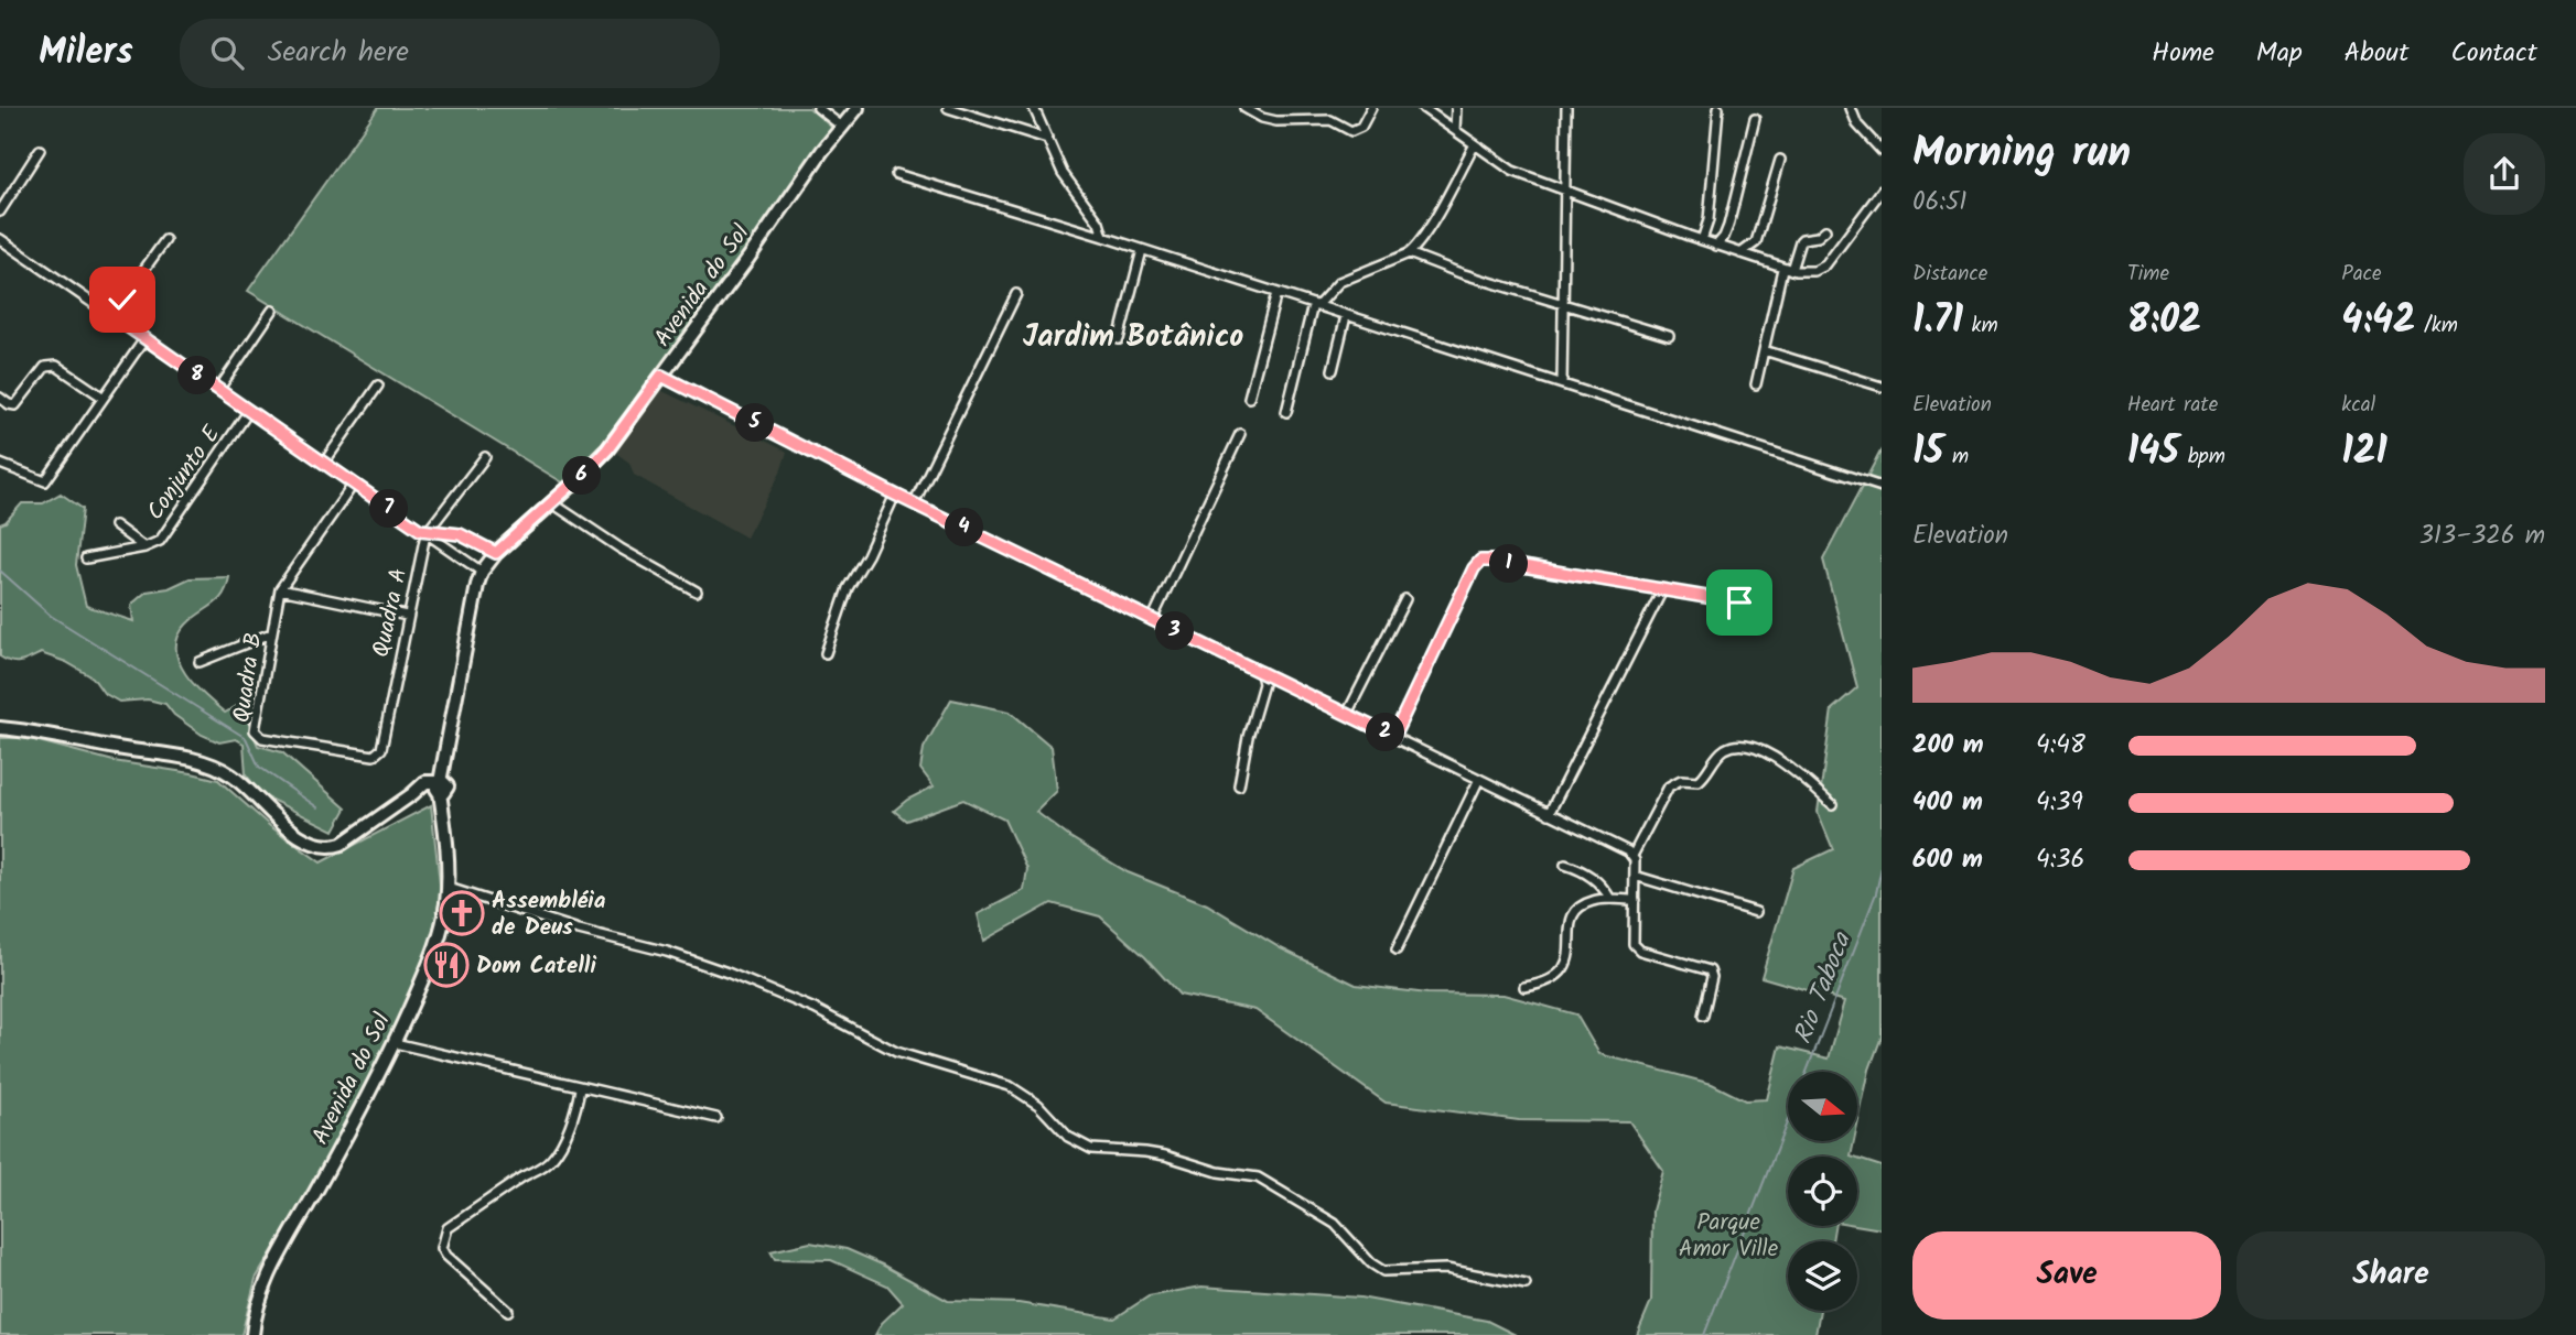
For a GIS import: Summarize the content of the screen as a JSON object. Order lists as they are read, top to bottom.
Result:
{
  "streets": {
    "street": [
      "Avenida do Sol",
      "Conjunto E",
      "Quadra A",
      "Quadra B"
    ]
  },
  "crossings": [
    ["Quadra A", "Quadra B"]
  ],
  "districts": ["Jardim Botânico"],
  "water": ["Rio Taboca"],
  "parks": ["Parque Amor Ville"],
  "places": {
    "church": ["Assembléia de Deus"],
    "restaurant": ["Dom Catelli"]
  },
  "north": "right",
  "page": {
    "header": "Milers",
    "search": "Search here",
    "nav": [
      "Home",
      "Map",
      "About",
      "Contact"
    ],
    "heading": ["Morning run", "06:51"],
    "stats": [
      ["Distance", "1.71 km"],
      ["Time", "8:02"],
      ["Pace", "4:42 /km"],
      ["Elevation", "15 m"],
      ["Heart rate", "145 bpm"],
      ["kcal", "121"]
    ],
    "pins": [
      "8",
      "5",
      "6",
      "7",
      "4",
      "1",
      "3",
      "2"
    ],
    "chart": ["Elevation", "313–326 m"],
    "list": [
      {
        "name": "200 m",
        "note": "4:48"
      },
      {
        "name": "400 m",
        "note": "4:39"
      },
      {
        "name": "600 m",
        "note": "4:36"
      }
    ],
    "buttons": ["Save", "Share"]
  }
}
